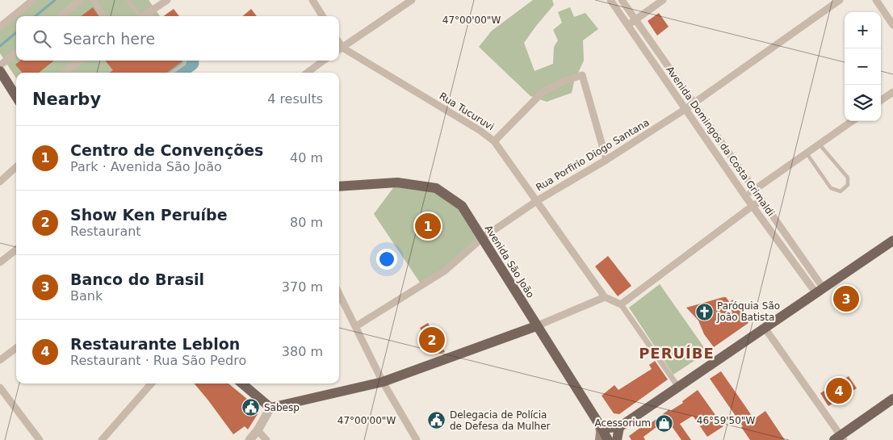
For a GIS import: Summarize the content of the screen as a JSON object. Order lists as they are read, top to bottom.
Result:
{
  "streets": {
    "main road": ["Avenida São João"],
    "street": ["Rua Tucuruvi", "Avenida Domingos da Costa Grimaldi", "Rua Porfirio Diogo Santana"]
  },
  "crossings": [
    ["Rua Tucuruvi", "Rua Porfirio Diogo Santana"],
    ["Avenida Domingos da Costa Grimaldi", "Rua Porfirio Diogo Santana"],
    ["Rua Porfirio Diogo Santana", "Avenida São João"]
  ],
  "districts": ["PERUÍBE"],
  "places": {
    "church": ["Paróquia São João Batista"],
    "public building": ["Sabesp", "Delegacia de Polícia de Defesa da Mulher"],
    "shop": ["Acessorium"]
  },
  "page": {
    "map_buttons": ["+", "−"],
    "search": "Search here",
    "heading": ["Nearby", "4 results"],
    "list": [
      {
        "mark": "1",
        "name": "Centro de Convenções",
        "note": "Park · Avenida São João",
        "value": "40 m"
      },
      {
        "mark": "2",
        "name": "Show Ken Peruíbe",
        "note": "Restaurant",
        "value": "80 m"
      },
      {
        "mark": "3",
        "name": "Banco do Brasil",
        "note": "Bank",
        "value": "370 m"
      },
      {
        "mark": "4",
        "name": "Restaurante Leblon",
        "note": "Restaurant · Rua São Pedro",
        "value": "380 m"
      }
    ],
    "pins": [
      "1",
      "3",
      "2",
      "4"
    ]
  },
  "coordinates": ["47°00'00\"W", "46°59'50\"W"]
}
